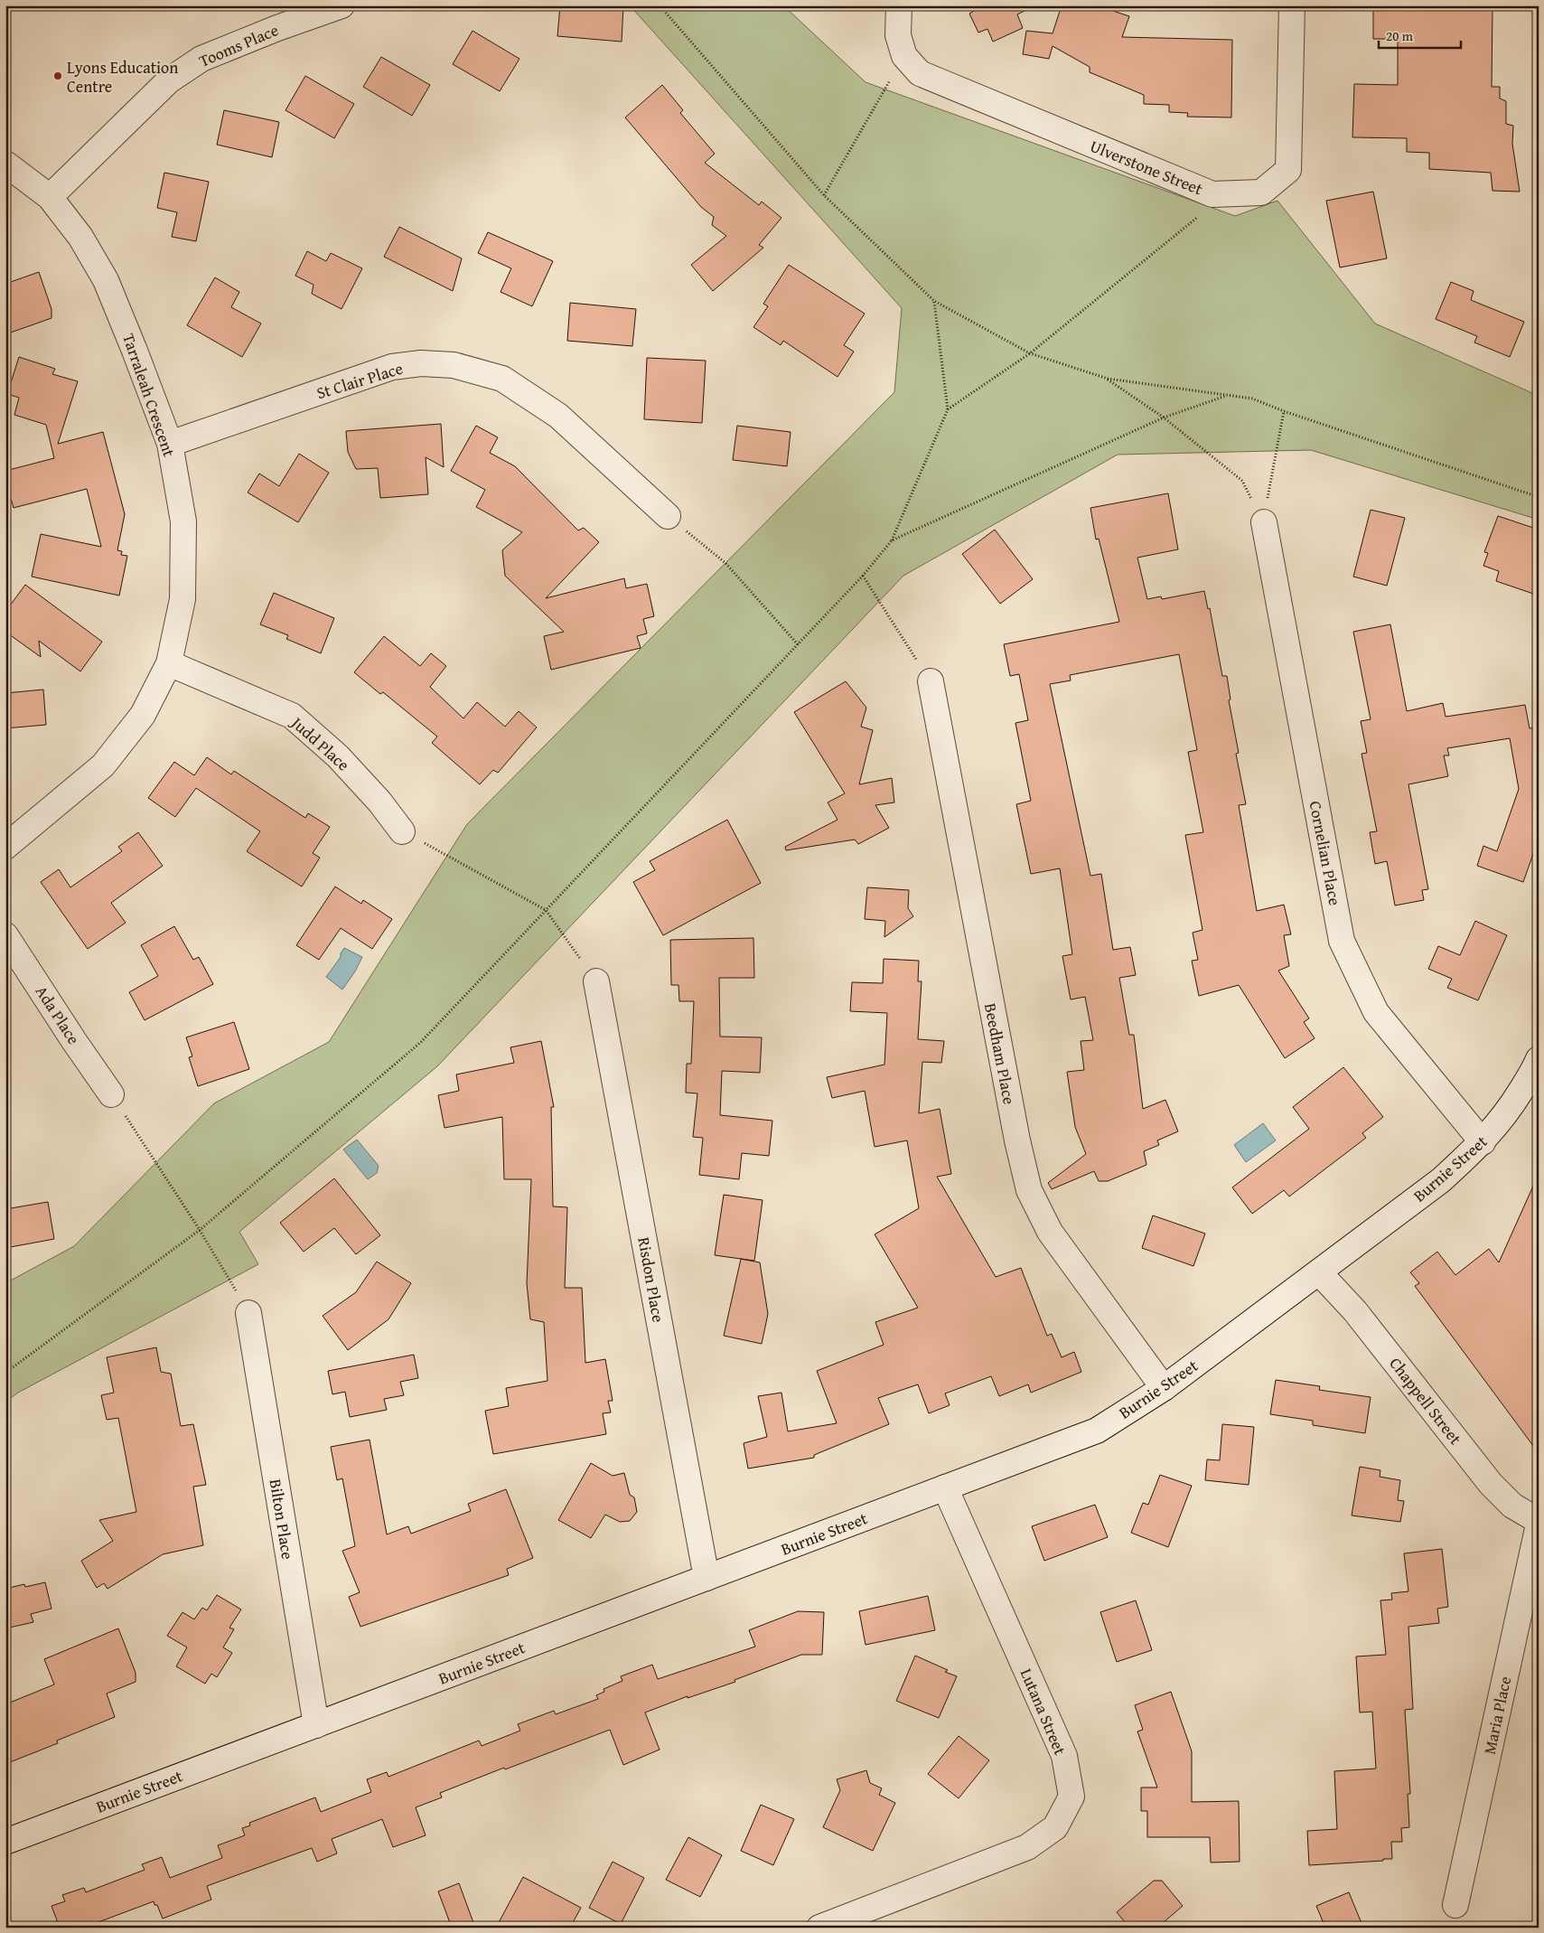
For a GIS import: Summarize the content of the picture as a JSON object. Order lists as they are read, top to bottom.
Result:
{
  "streets": {
    "street": [
      "Tooms Place",
      "Ulverstone Street",
      "St Clair Place",
      "Tarraleah Crescent",
      "Judd Place",
      "Cornelian Place",
      "Ada Place",
      "Beedham Place",
      "Burnie Street",
      "Risdon Place",
      "Chappell Street",
      "Bilton Place",
      "Lutana Street",
      "Maria Place"
    ]
  },
  "crossings": [
    ["Tooms Place", "Tarraleah Crescent"],
    ["St Clair Place", "Tarraleah Crescent"],
    ["Tarraleah Crescent", "Judd Place"],
    ["Cornelian Place", "Burnie Street"],
    ["Beedham Place", "Burnie Street"],
    ["Burnie Street", "Risdon Place"],
    ["Burnie Street", "Chappell Street"],
    ["Burnie Street", "Bilton Place"],
    ["Burnie Street", "Lutana Street"],
    ["Chappell Street", "Maria Place"]
  ],
  "places": ["Lyons Education Centre"],
  "scale_bar": "20 m"
}
